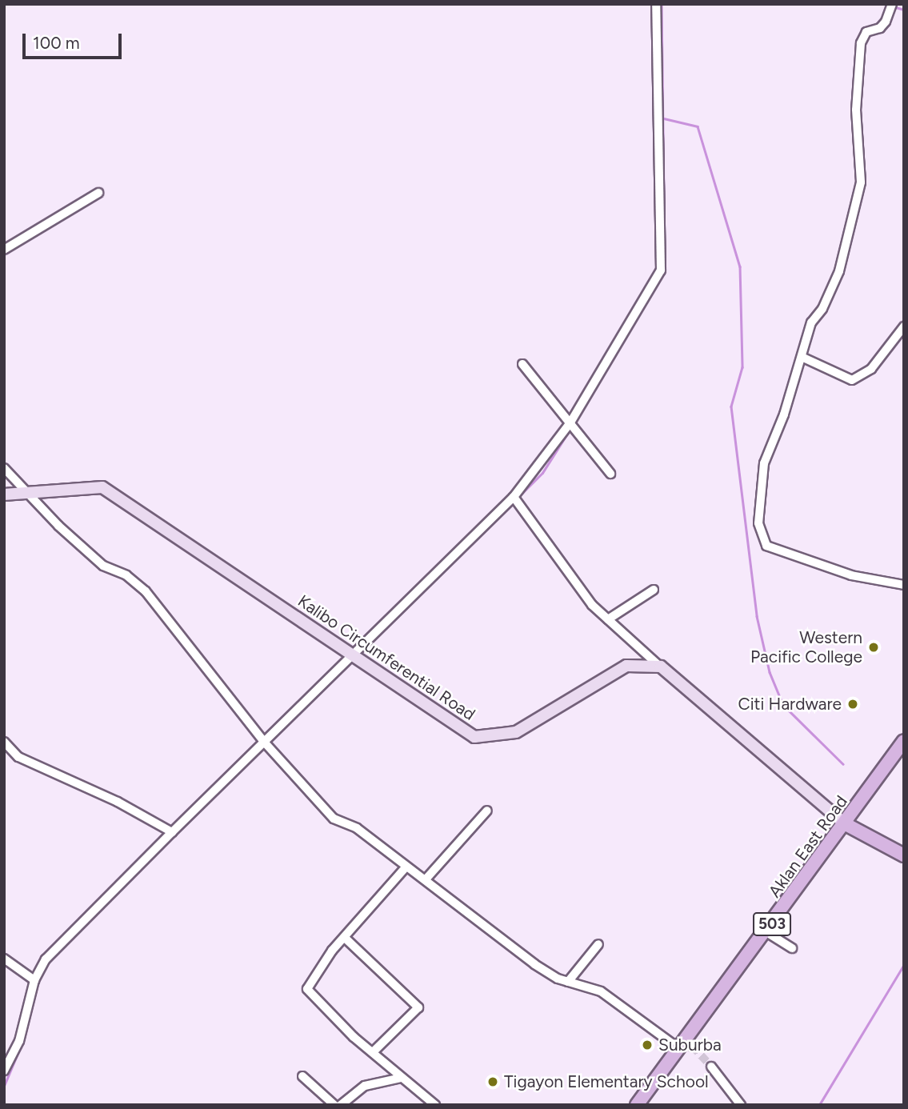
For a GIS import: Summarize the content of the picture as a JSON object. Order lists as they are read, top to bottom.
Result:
{
  "streets": {
    "main road": ["Kalibo Circumferential Road", "Aklan East Road", "503"]
  },
  "places": [
    "Western Pacific College",
    "Citi Hardware",
    "Suburba",
    "Tigayon Elementary School"
  ],
  "scale_bar": "100 m"
}
